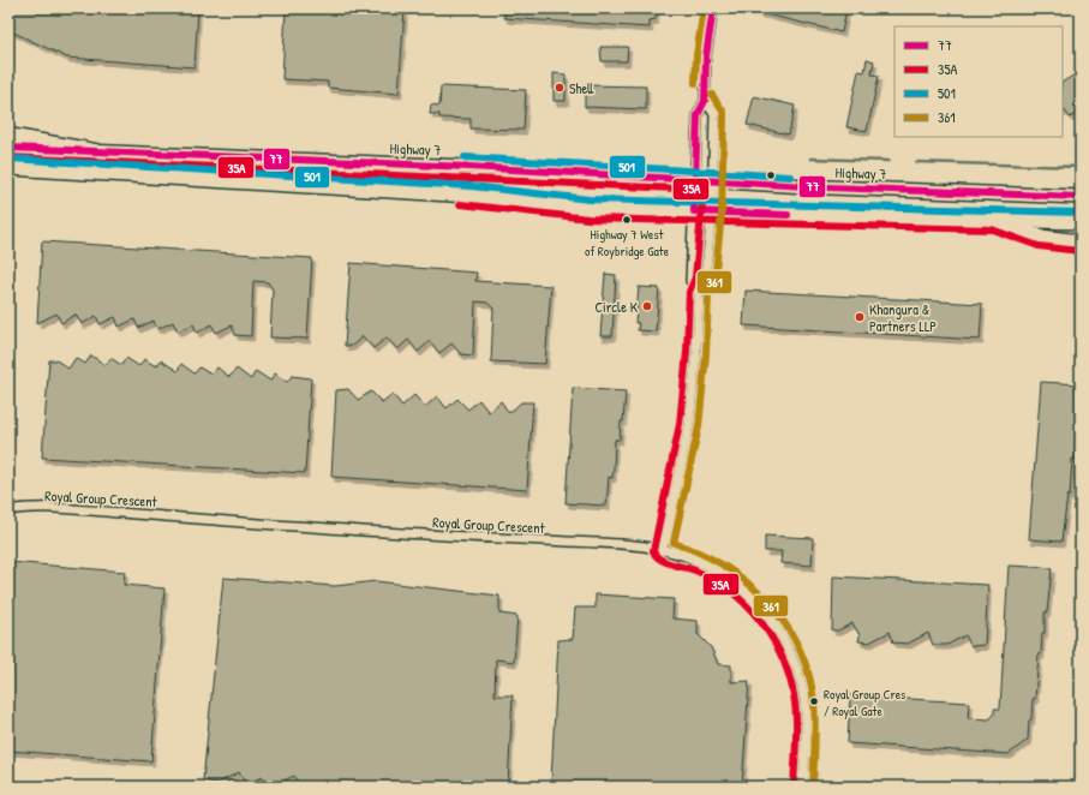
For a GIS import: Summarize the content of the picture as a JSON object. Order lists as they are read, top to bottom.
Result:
{
  "streets": {
    "main road": ["Highway 7"],
    "street": ["Royal Group Crescent"]
  },
  "places": [
    "Shell",
    "Highway 7 West of Roybridge Gate",
    "Circle K",
    "Khangura & Partners LLP",
    "Royal Group Cres / Royal Gate"
  ],
  "lines": [
    "transit line 77",
    "transit line 361",
    "transit line 35A",
    "transit line 501"
  ],
  "legend": [
    "77",
    "35A",
    "501",
    "361"
  ]
}
